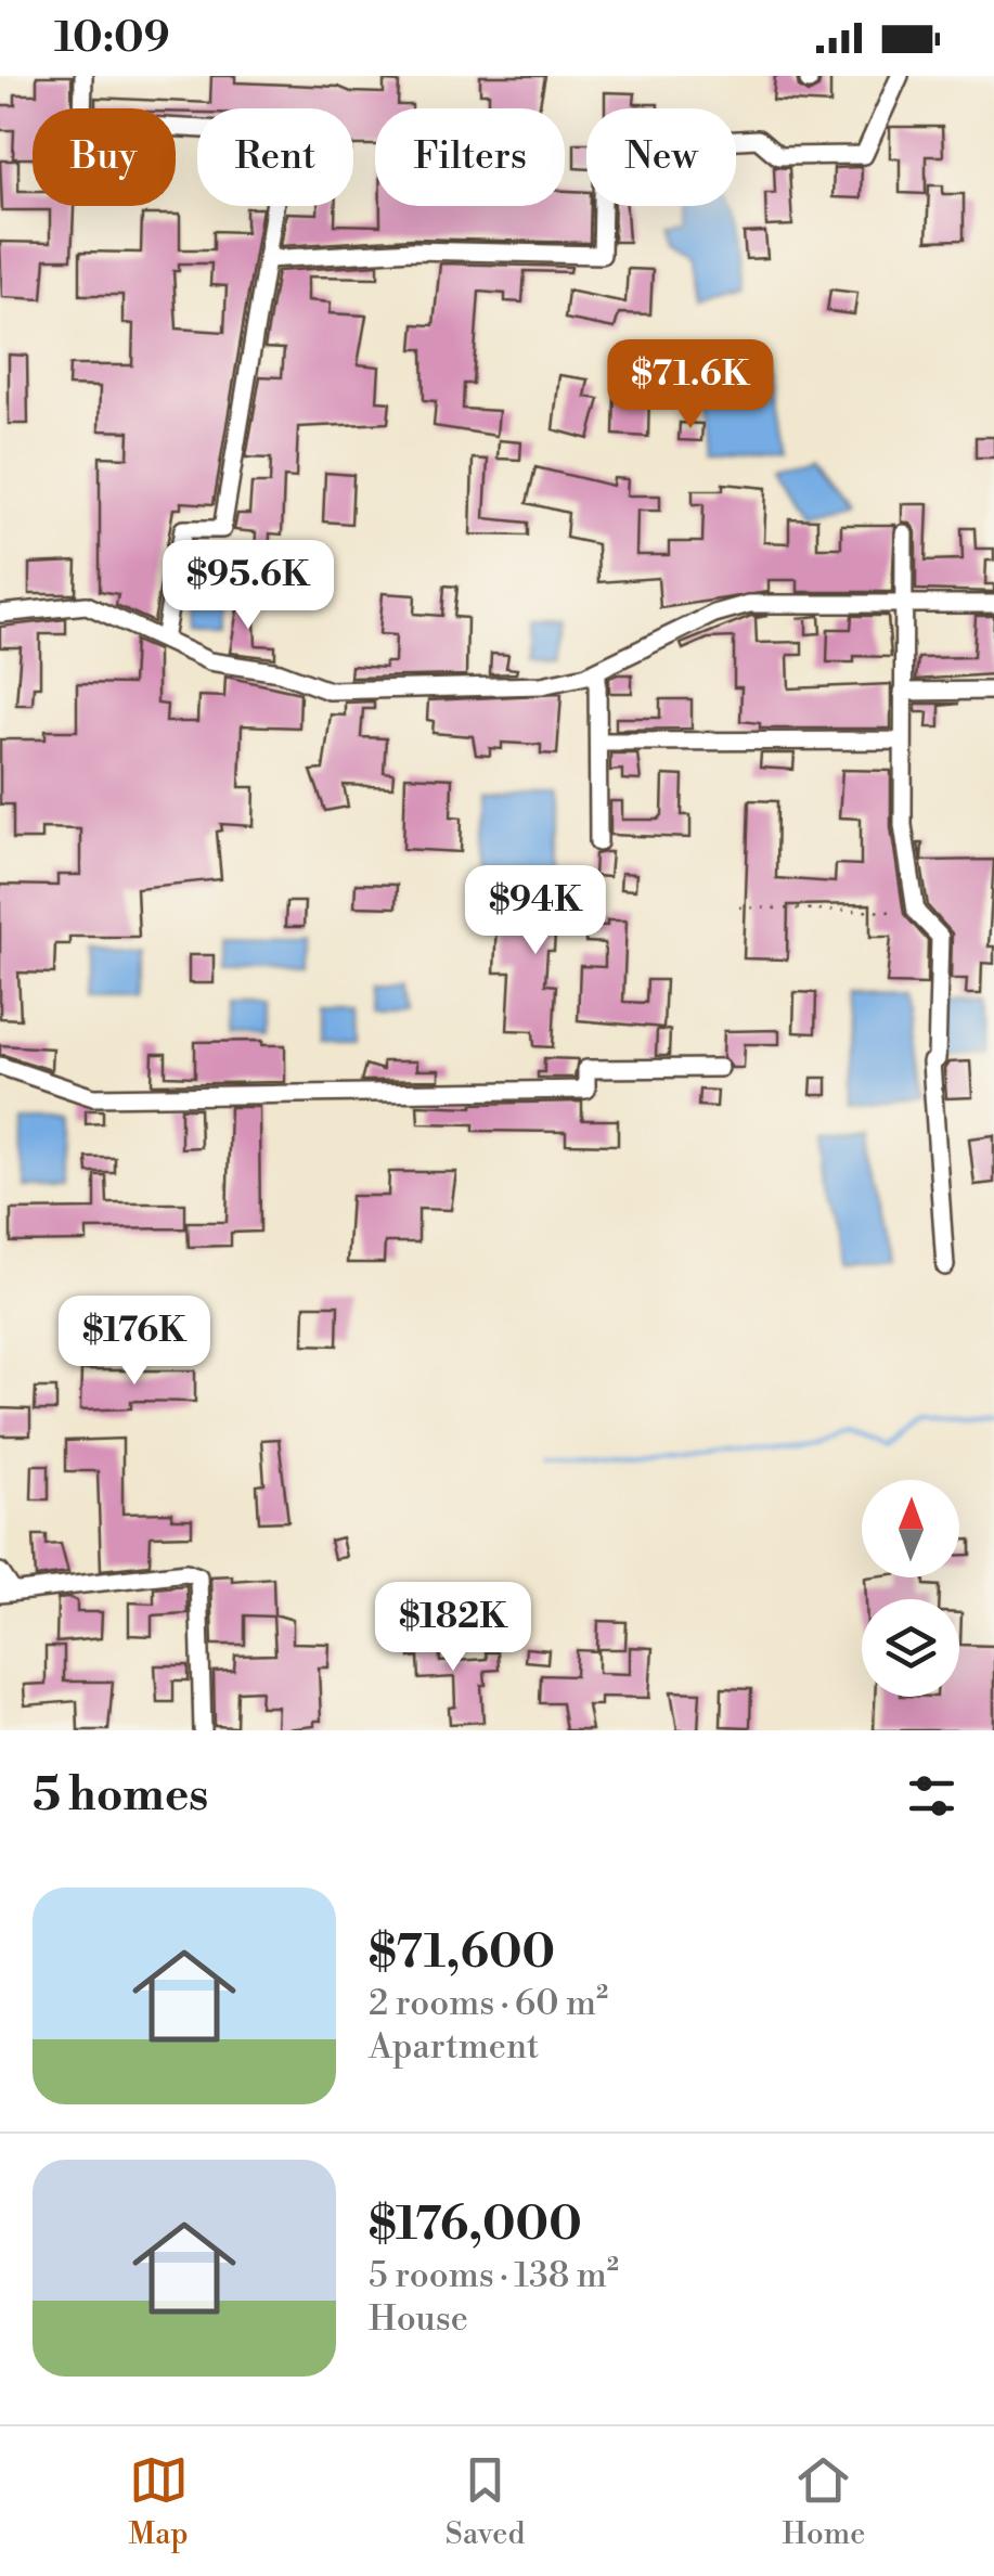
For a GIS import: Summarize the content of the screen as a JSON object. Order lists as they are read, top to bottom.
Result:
{
  "north": "top",
  "page": {
    "status": "10:09",
    "chip": [
      "Buy",
      "Rent",
      "Filters",
      "New"
    ],
    "price": [
      "$71.6K",
      "$95.6K",
      "$94K",
      "$176K",
      "$182K"
    ],
    "heading": "5 homes",
    "list": [
      {
        "name": "$71,600",
        "note": "2 rooms · 60 m² · Apartment"
      },
      {
        "name": "$176,000",
        "note": "5 rooms · 138 m² · House"
      }
    ],
    "tabs": ["Map", "Saved", "Home"]
  }
}
